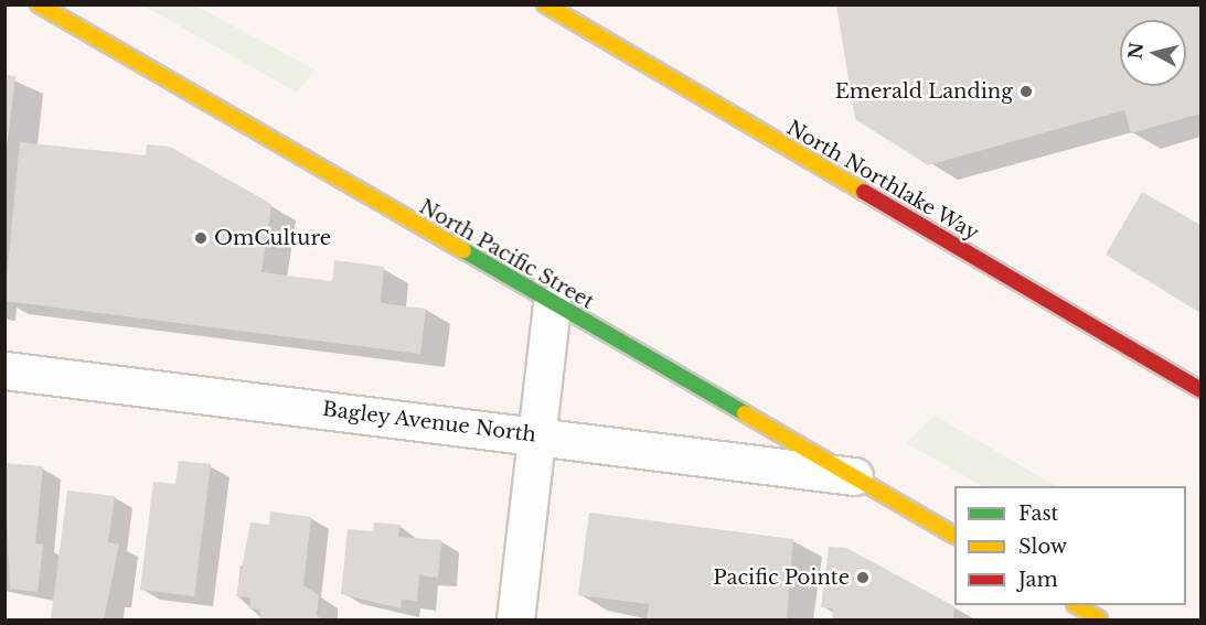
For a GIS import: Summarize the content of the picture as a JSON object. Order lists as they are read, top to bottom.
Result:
{
  "streets": {
    "street": ["North Northlake Way", "North Pacific Street", "Bagley Avenue North"]
  },
  "crossings": [
    ["North Pacific Street", "Bagley Avenue North"]
  ],
  "places": ["Emerald Landing", "OmCulture", "Pacific Pointe"],
  "legend": ["Fast", "Slow", "Jam"],
  "north": "left"
}
